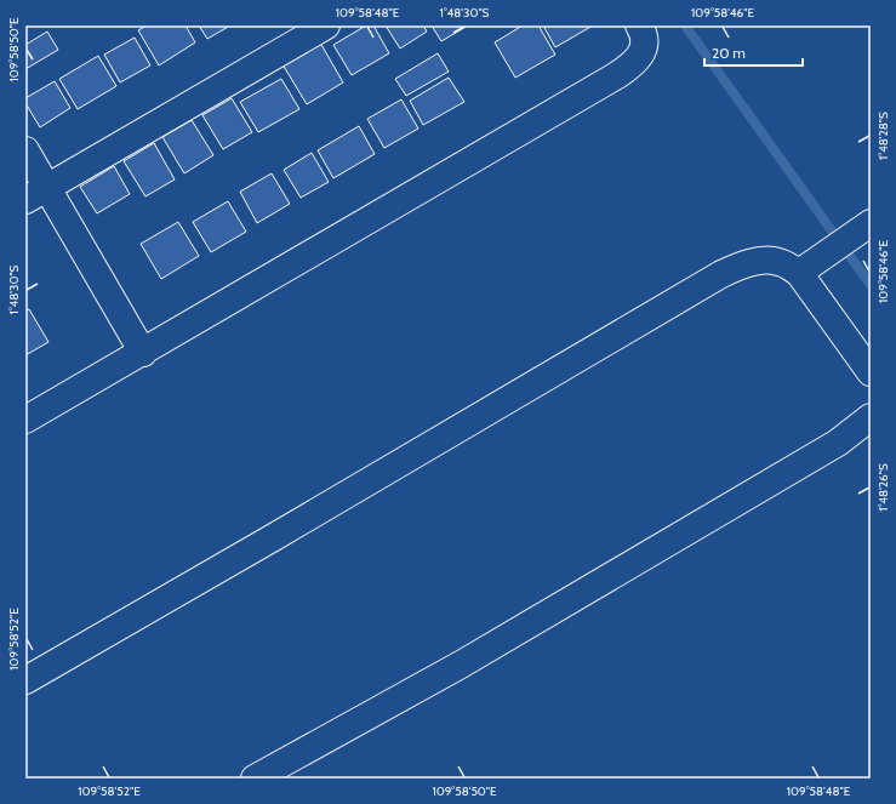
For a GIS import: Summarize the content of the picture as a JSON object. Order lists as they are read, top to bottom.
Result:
{
  "scale_bar": "20 m",
  "coordinates": [
    "109°58'48\"E",
    "1°48'30\"S",
    "109°58'46\"E",
    "109°58'50\"E",
    "1°48'28\"S",
    "1°48'26\"S",
    "109°58'52\"E"
  ]
}
